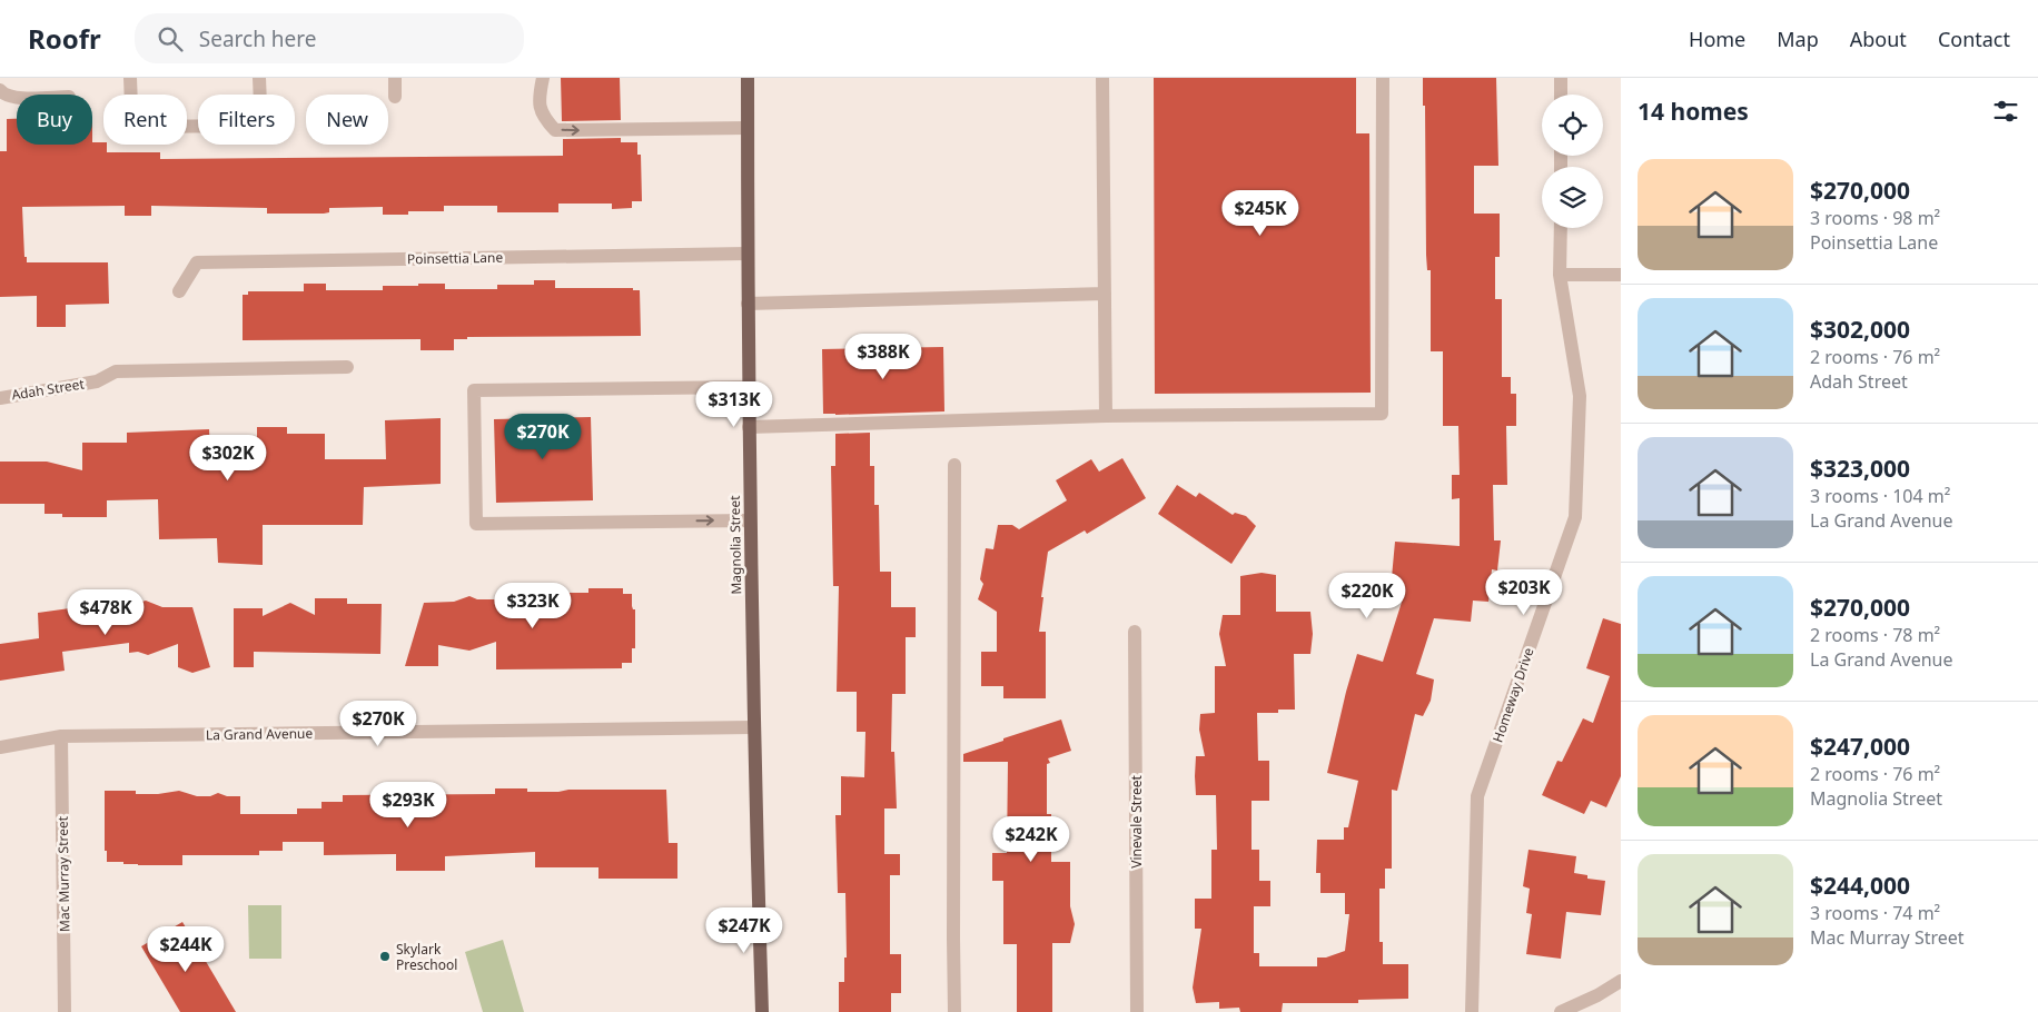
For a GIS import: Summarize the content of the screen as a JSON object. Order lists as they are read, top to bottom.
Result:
{
  "streets": {
    "main road": ["Magnolia Street"],
    "street": [
      "Poinsettia Lane",
      "Adah Street",
      "Homeway Drive",
      "La Grand Avenue",
      "Vinevale Street",
      "Mac Murray Street"
    ]
  },
  "crossings": [
    ["Poinsettia Lane", "Magnolia Street"],
    ["Magnolia Street", "La Grand Avenue"],
    ["La Grand Avenue", "Mac Murray Street"]
  ],
  "places": ["Skylark Preschool"],
  "page": {
    "header": "Roofr",
    "search": "Search here",
    "nav": [
      "Home",
      "Map",
      "About",
      "Contact"
    ],
    "heading": "14 homes",
    "chip": [
      "Buy",
      "Rent",
      "Filters",
      "New"
    ],
    "list": [
      {
        "name": "$270,000",
        "note": "3 rooms · 98 m² · Poinsettia Lane"
      },
      {
        "name": "$302,000",
        "note": "2 rooms · 76 m² · Adah Street"
      },
      {
        "name": "$323,000",
        "note": "3 rooms · 104 m² · La Grand Avenue"
      },
      {
        "name": "$270,000",
        "note": "2 rooms · 78 m² · La Grand Avenue"
      },
      {
        "name": "$247,000",
        "note": "2 rooms · 76 m² · Magnolia Street"
      },
      {
        "name": "$244,000",
        "note": "3 rooms · 74 m² · Mac Murray Street"
      }
    ],
    "price": [
      "$245K",
      "$388K",
      "$313K",
      "$270K",
      "$302K",
      "$203K",
      "$220K",
      "$323K",
      "$478K",
      "$270K",
      "$293K",
      "$242K",
      "$247K",
      "$244K"
    ]
  }
}
